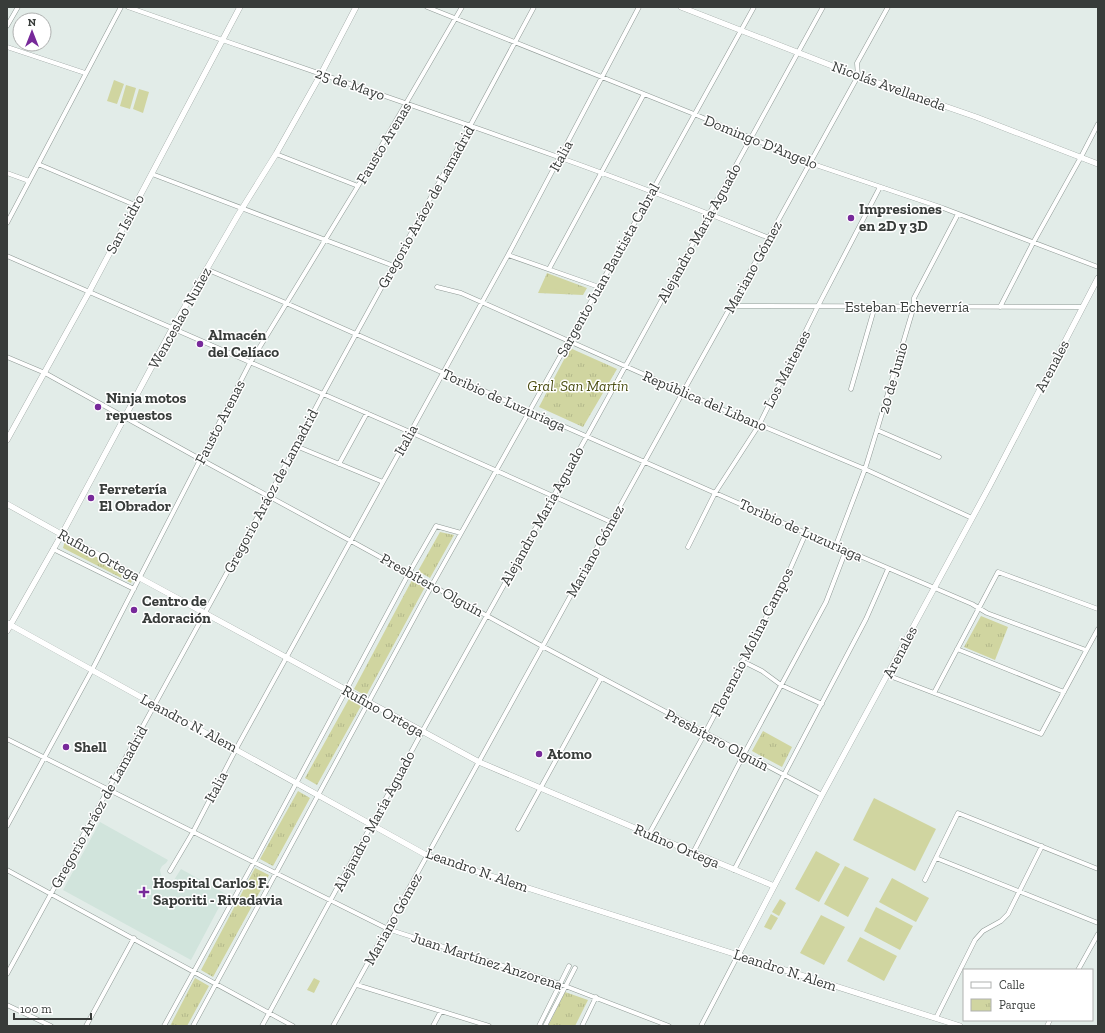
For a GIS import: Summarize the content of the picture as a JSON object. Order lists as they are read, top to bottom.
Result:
{
  "streets": {
    "street": [
      "25 de Mayo",
      "Nicolás Avellaneda",
      "Domingo D'Angelo",
      "Fausto Arenas",
      "Italia",
      "Gregorio Aráoz de Lamadrid",
      "San Isidro",
      "Alejandro María Aguado",
      "Mariano Gómez",
      "Sargento Juan Bautista Cabral",
      "Esteban Echeverría",
      "Wenceslao Nuñez",
      "Arenales",
      "Los Maitenes",
      "20 de Junio",
      "Toribio de Luzuriaga",
      "República del Libano",
      "Rufino Ortega",
      "Presbítero Olguín",
      "Florencio Molina Campos",
      "Leandro N. Alem",
      "Juan Martínez Anzorena"
    ]
  },
  "crossings": [
    ["25 de Mayo", "Fausto Arenas"],
    ["25 de Mayo", "Italia"],
    ["25 de Mayo", "Gregorio Aráoz de Lamadrid"],
    ["25 de Mayo", "San Isidro"],
    ["25 de Mayo", "Alejandro María Aguado"],
    ["25 de Mayo", "Mariano Gómez"],
    ["25 de Mayo", "Sargento Juan Bautista Cabral"],
    ["25 de Mayo", "Wenceslao Nuñez"],
    ["Nicolás Avellaneda", "Alejandro María Aguado"],
    ["Nicolás Avellaneda", "Mariano Gómez"],
    ["Nicolás Avellaneda", "Sargento Juan Bautista Cabral"],
    ["Domingo D'Angelo", "Fausto Arenas"],
    ["Domingo D'Angelo", "Italia"],
    ["Domingo D'Angelo", "Gregorio Aráoz de Lamadrid"],
    ["Domingo D'Angelo", "Alejandro María Aguado"],
    ["Domingo D'Angelo", "Mariano Gómez"],
    ["Domingo D'Angelo", "Sargento Juan Bautista Cabral"],
    ["Domingo D'Angelo", "Los Maitenes"],
    ["Domingo D'Angelo", "20 de Junio"],
    ["Fausto Arenas", "Toribio de Luzuriaga"],
    ["Fausto Arenas", "Rufino Ortega"],
    ["Fausto Arenas", "Presbítero Olguín"],
    ["Fausto Arenas", "Leandro N. Alem"],
    ["Fausto Arenas", "Juan Martínez Anzorena"],
    ["Italia", "Toribio de Luzuriaga"],
    ["Italia", "República del Libano"],
    ["Italia", "Rufino Ortega"],
    ["Italia", "Presbítero Olguín"],
    ["Italia", "Leandro N. Alem"],
    ["Italia", "Juan Martínez Anzorena"],
    ["Gregorio Aráoz de Lamadrid", "Toribio de Luzuriaga"],
    ["Gregorio Aráoz de Lamadrid", "Rufino Ortega"],
    ["Gregorio Aráoz de Lamadrid", "Presbítero Olguín"],
    ["Gregorio Aráoz de Lamadrid", "Leandro N. Alem"],
    ["Gregorio Aráoz de Lamadrid", "Juan Martínez Anzorena"],
    ["San Isidro", "Presbítero Olguín"],
    ["Alejandro María Aguado", "Toribio de Luzuriaga"],
    ["Alejandro María Aguado", "República del Libano"],
    ["Alejandro María Aguado", "Rufino Ortega"],
    ["Alejandro María Aguado", "Presbítero Olguín"],
    ["Alejandro María Aguado", "Leandro N. Alem"],
    ["Alejandro María Aguado", "Juan Martínez Anzorena"],
    ["Mariano Gómez", "Esteban Echeverría"],
    ["Mariano Gómez", "Toribio de Luzuriaga"],
    ["Mariano Gómez", "República del Libano"],
    ["Mariano Gómez", "Rufino Ortega"],
    ["Mariano Gómez", "Presbítero Olguín"],
    ["Mariano Gómez", "Leandro N. Alem"],
    ["Mariano Gómez", "Juan Martínez Anzorena"],
    ["Sargento Juan Bautista Cabral", "Toribio de Luzuriaga"],
    ["Sargento Juan Bautista Cabral", "República del Libano"],
    ["Sargento Juan Bautista Cabral", "Rufino Ortega"],
    ["Sargento Juan Bautista Cabral", "Presbítero Olguín"],
    ["Sargento Juan Bautista Cabral", "Leandro N. Alem"],
    ["Sargento Juan Bautista Cabral", "Juan Martínez Anzorena"],
    ["Esteban Echeverría", "Arenales"],
    ["Esteban Echeverría", "Los Maitenes"],
    ["Esteban Echeverría", "20 de Junio"],
    ["Wenceslao Nuñez", "Toribio de Luzuriaga"],
    ["Wenceslao Nuñez", "Rufino Ortega"],
    ["Wenceslao Nuñez", "Presbítero Olguín"],
    ["Wenceslao Nuñez", "Leandro N. Alem"],
    ["Arenales", "Toribio de Luzuriaga"],
    ["Arenales", "República del Libano"],
    ["Arenales", "Rufino Ortega"],
    ["Arenales", "Presbítero Olguín"],
    ["Arenales", "Leandro N. Alem"],
    ["Los Maitenes", "Toribio de Luzuriaga"],
    ["Los Maitenes", "República del Libano"],
    ["20 de Junio", "Toribio de Luzuriaga"],
    ["20 de Junio", "República del Libano"],
    ["Toribio de Luzuriaga", "Florencio Molina Campos"],
    ["Rufino Ortega", "Florencio Molina Campos"],
    ["Presbítero Olguín", "Florencio Molina Campos"]
  ],
  "parks": ["Gral. San Martín"],
  "places": {
    "other": [
      "Impresiones en 2D y 3D",
      "Almacén del Celíaco",
      "Ninja motos repuestos",
      "Ferretería El Obrador",
      "Centro de Adoración",
      "Shell",
      "Atomo"
    ],
    "health": ["Hospital Carlos F. Saporiti - Rivadavia"]
  },
  "legend": ["Calle", "Parque"],
  "scale_bar": "100 m",
  "north": "top"
}
